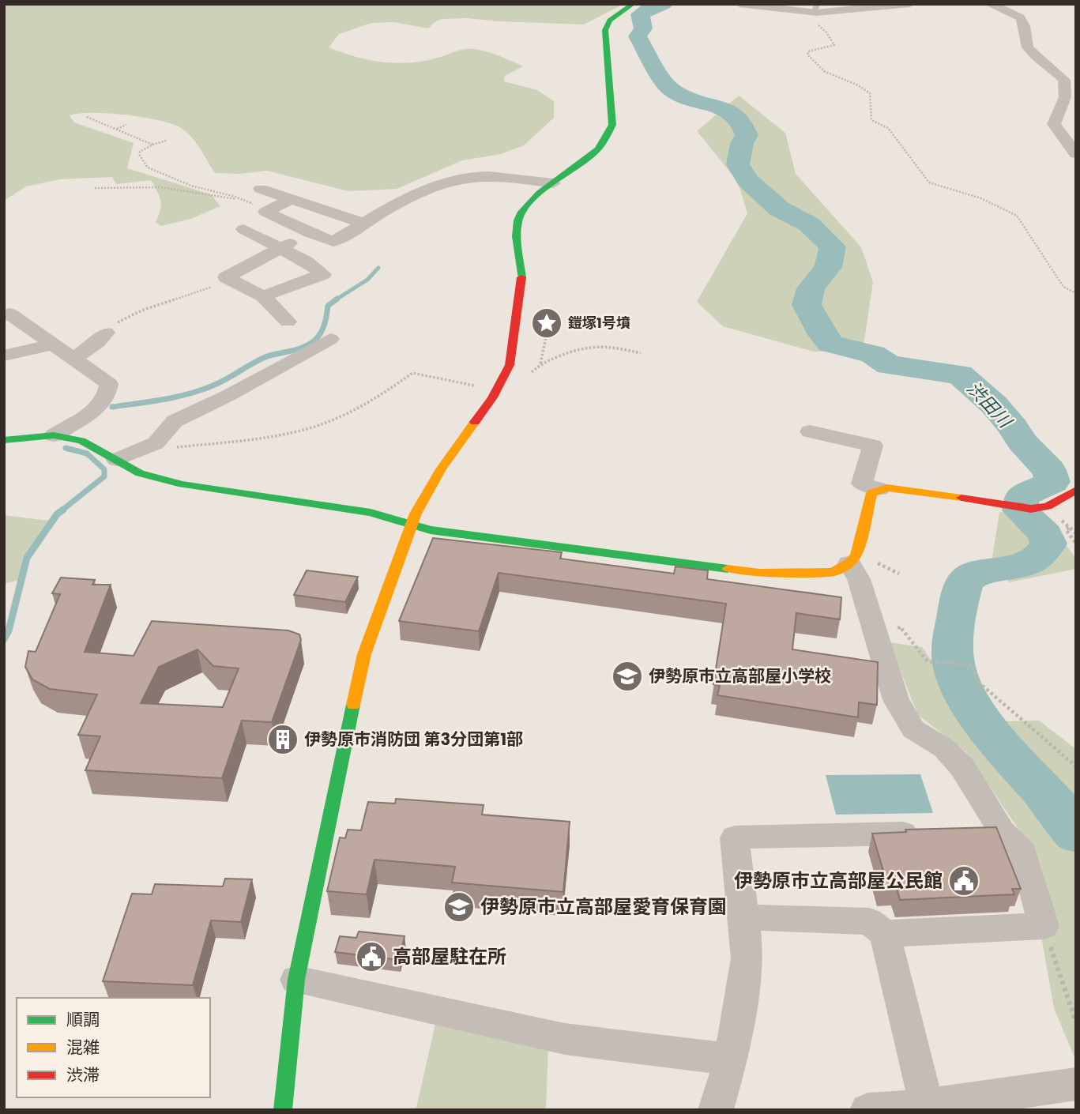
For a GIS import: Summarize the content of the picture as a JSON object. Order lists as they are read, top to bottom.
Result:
{
  "water": ["渋田川"],
  "places": {
    "place": ["鎧塚1号墳"],
    "school or university": ["伊勢原市立高部屋小学校", "伊勢原市立高部屋愛育保育園"],
    "building": ["伊勢原市消防団 第3分団第1部"],
    "public building": ["伊勢原市立高部屋公民館", "高部屋駐在所"]
  },
  "legend": ["順調", "混雑", "渋滞"]
}
